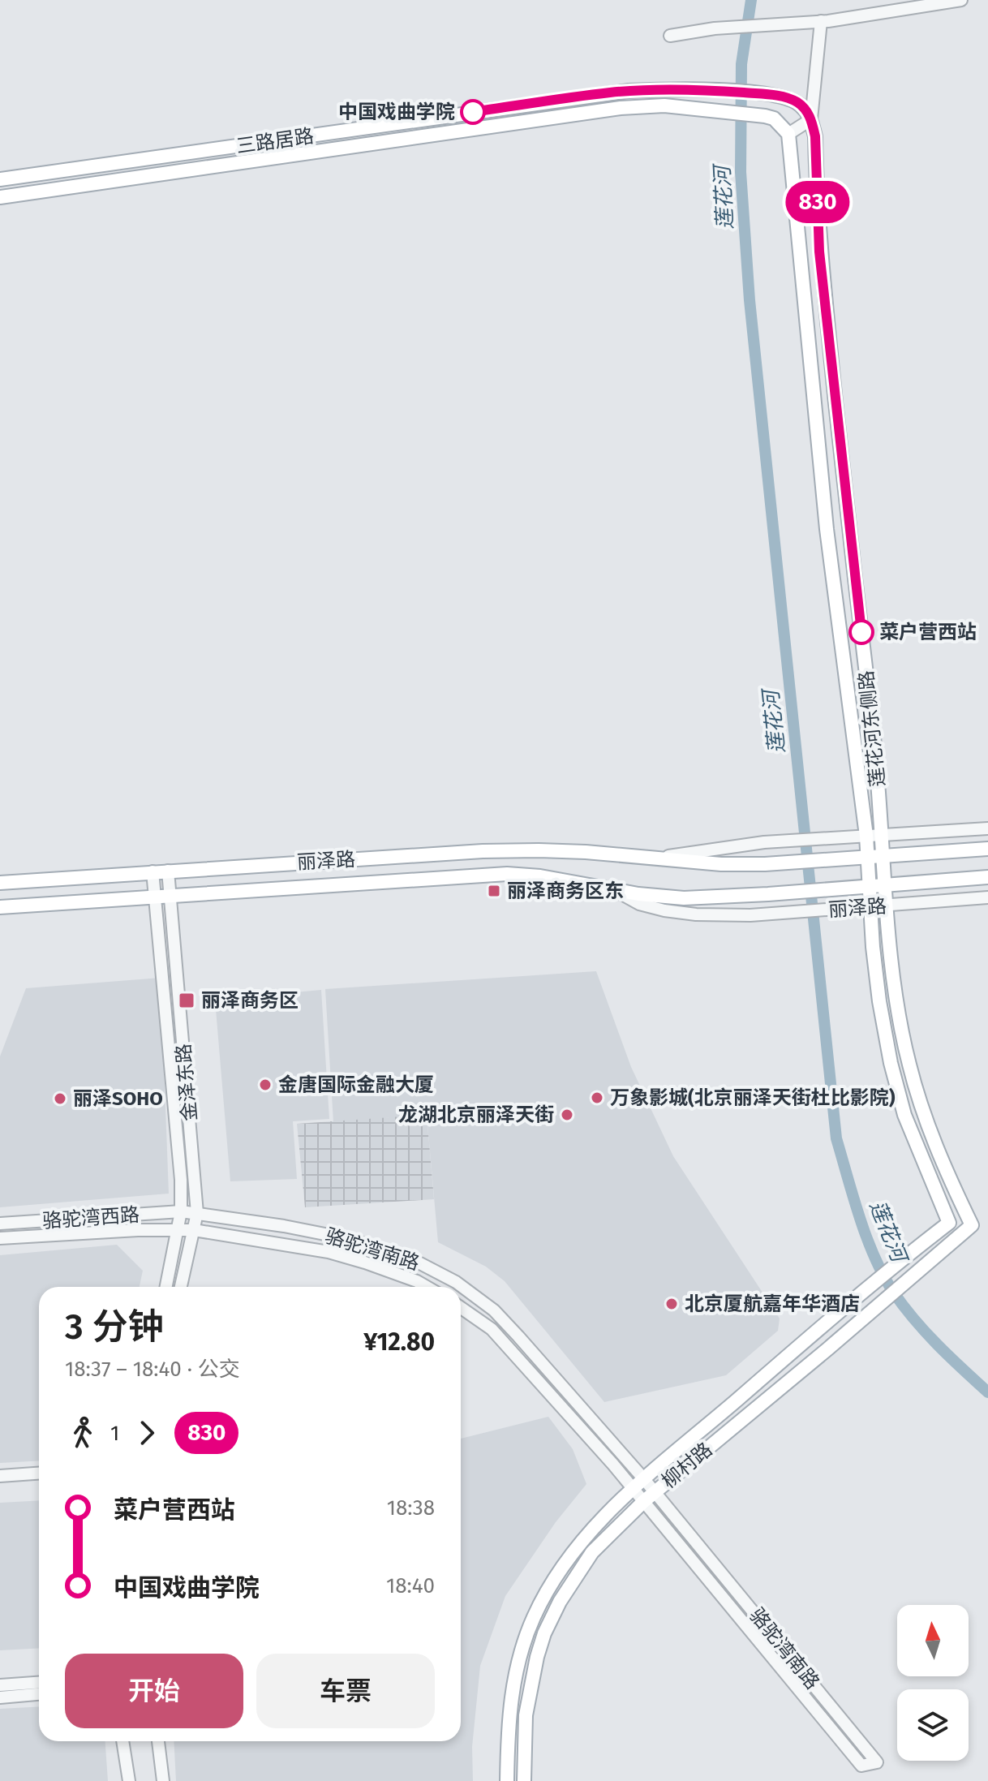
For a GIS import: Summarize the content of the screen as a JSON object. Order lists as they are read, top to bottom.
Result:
{
  "streets": {
    "main road": [
      "三路居路",
      "莲花河东侧路",
      "丽泽路",
      "柳村路"
    ],
    "street": ["金泽东路", "骆驼湾西路", "骆驼湾南路"]
  },
  "crossings": [
    ["三路居路", "莲花河东侧路"],
    ["莲花河东侧路", "丽泽路"],
    ["莲花河东侧路", "柳村路"],
    ["丽泽路", "金泽东路"],
    ["金泽东路", "骆驼湾西路"],
    ["金泽东路", "骆驼湾南路"],
    ["骆驼湾西路", "骆驼湾南路"],
    ["骆驼湾南路", "柳村路"]
  ],
  "water": ["莲花河"],
  "places": {
    "other": [
      "中国戏曲学院",
      "菜户营西站",
      "金唐国际金融大厦",
      "万象影城(北京丽泽天街杜比影院)",
      "丽泽SOHO",
      "龙湖北京丽泽天街",
      "北京厦航嘉年华酒店"
    ],
    "transit": ["丽泽商务区东", "丽泽商务区"]
  },
  "lines": ["bus line 830"],
  "north": "top",
  "page": {
    "on_map": "830",
    "heading": ["3 分钟", "18:37 – 18:40 · 公交", "¥12.80"],
    "legs": ["1", "830"],
    "list": [
      {
        "name": "菜户营西站",
        "value": "18:38"
      },
      {
        "name": "中国戏曲学院",
        "value": "18:40"
      }
    ],
    "buttons": ["开始", "车票"]
  }
}
